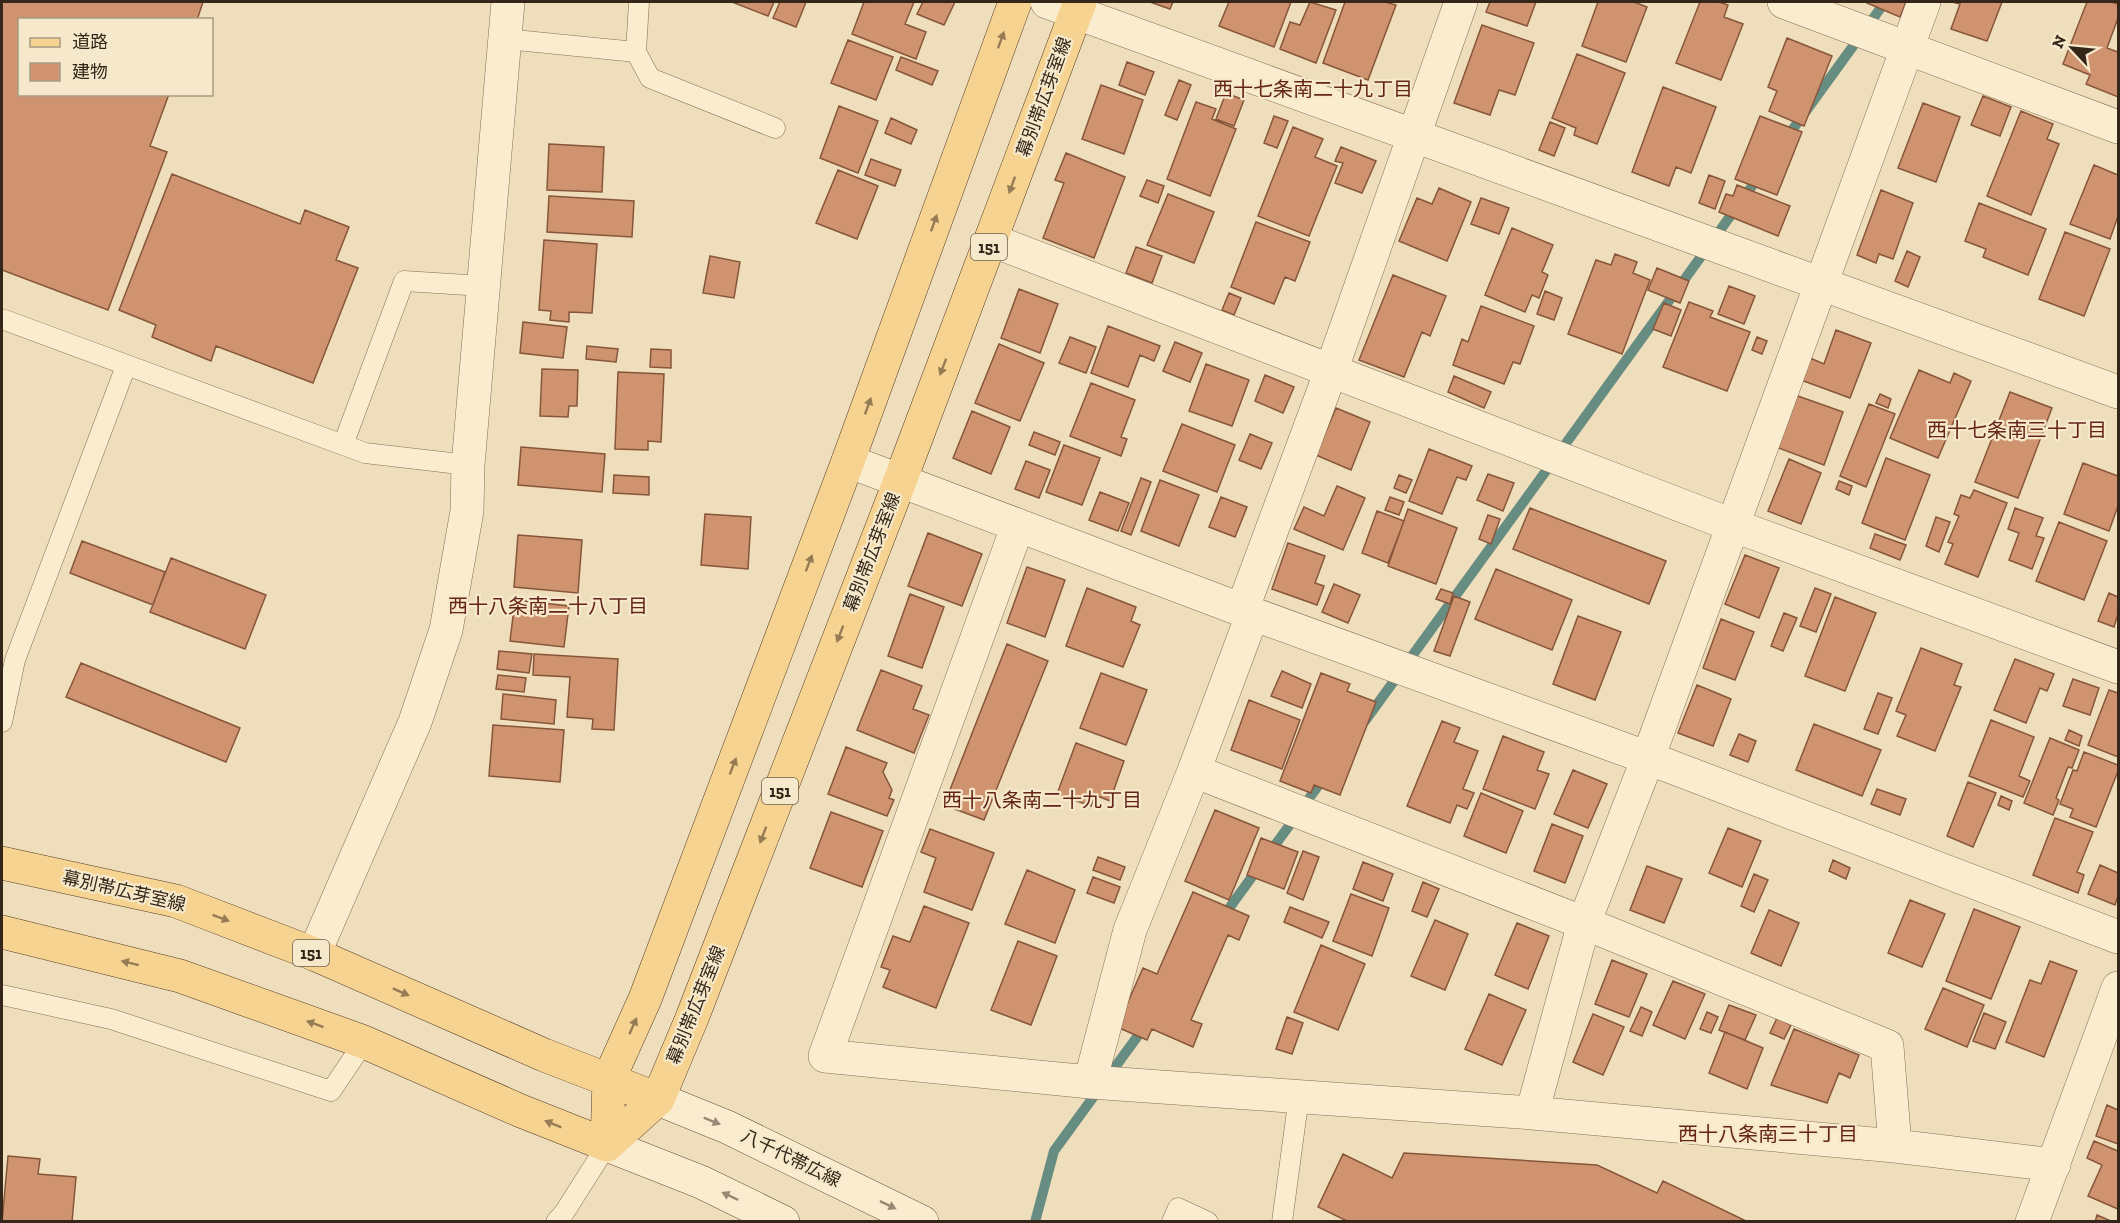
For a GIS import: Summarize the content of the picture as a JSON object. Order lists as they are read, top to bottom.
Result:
{
  "streets": {
    "main road": ["幕別帯広芽室線", "151"],
    "street": ["八千代帯広線"]
  },
  "crossings": [
    ["幕別帯広芽室線", "八千代帯広線"]
  ],
  "districts": [
    "西十七条南二十九丁目",
    "西十七条南三十丁目",
    "西十八条南二十八丁目",
    "西十八条南二十九丁目",
    "西十八条南三十丁目"
  ],
  "legend": ["道路", "建物"],
  "north": "top left"
}
